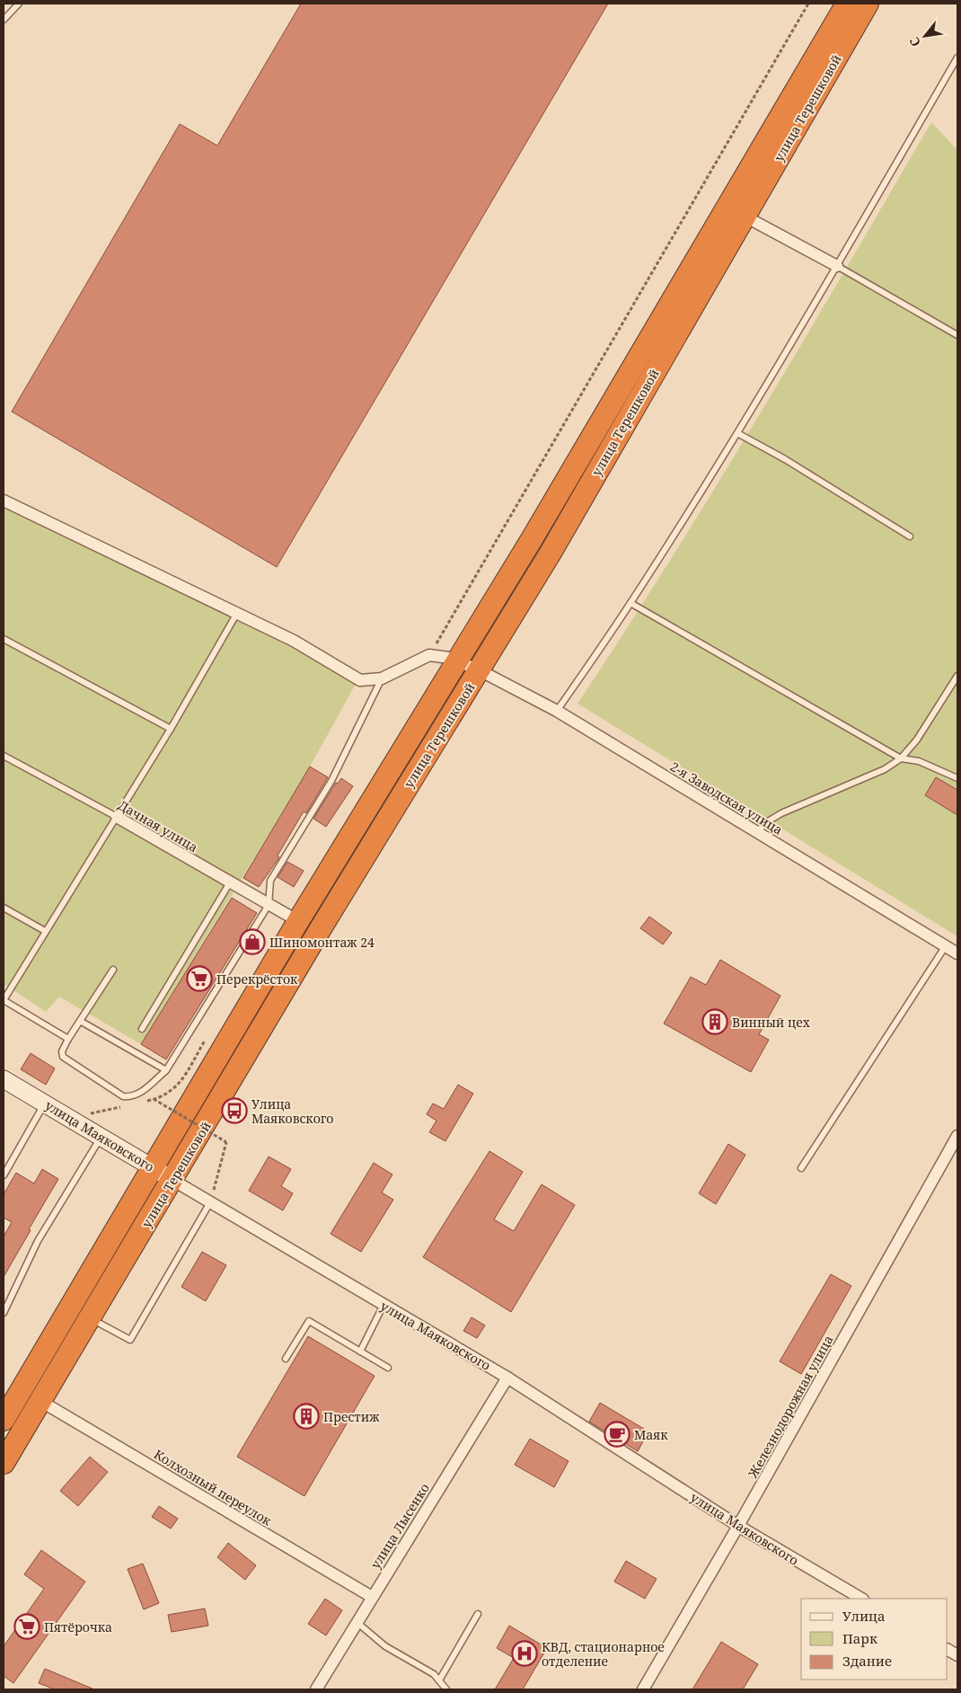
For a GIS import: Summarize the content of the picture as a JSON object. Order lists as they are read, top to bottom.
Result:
{
  "streets": {
    "highway": ["улица Терешковой"],
    "street": [
      "2-я Заводская улица",
      "Дачная улица",
      "улица Маяковского",
      "Железнодорожная улица",
      "Колхозный переулок",
      "улица Лысенко"
    ]
  },
  "crossings": [
    ["улица Терешковой", "2-я Заводская улица"],
    ["улица Терешковой", "Дачная улица"],
    ["улица Терешковой", "улица Маяковского"],
    ["улица Терешковой", "Колхозный переулок"],
    ["улица Маяковского", "Железнодорожная улица"],
    ["улица Маяковского", "улица Лысенко"],
    ["Колхозный переулок", "улица Лысенко"]
  ],
  "places": {
    "shop": ["Шиномонтаж 24"],
    "supermarket": ["Перекрёсток", "Пятёрочка"],
    "building": ["Винный цех", "Престиж"],
    "bus stop": ["Улица Маяковского"],
    "cafe": ["Маяк"],
    "hospital": ["КВД, стационарное отделение"]
  },
  "legend": ["Улица", "Парк", "Здание"],
  "north": "bottom left"
}
